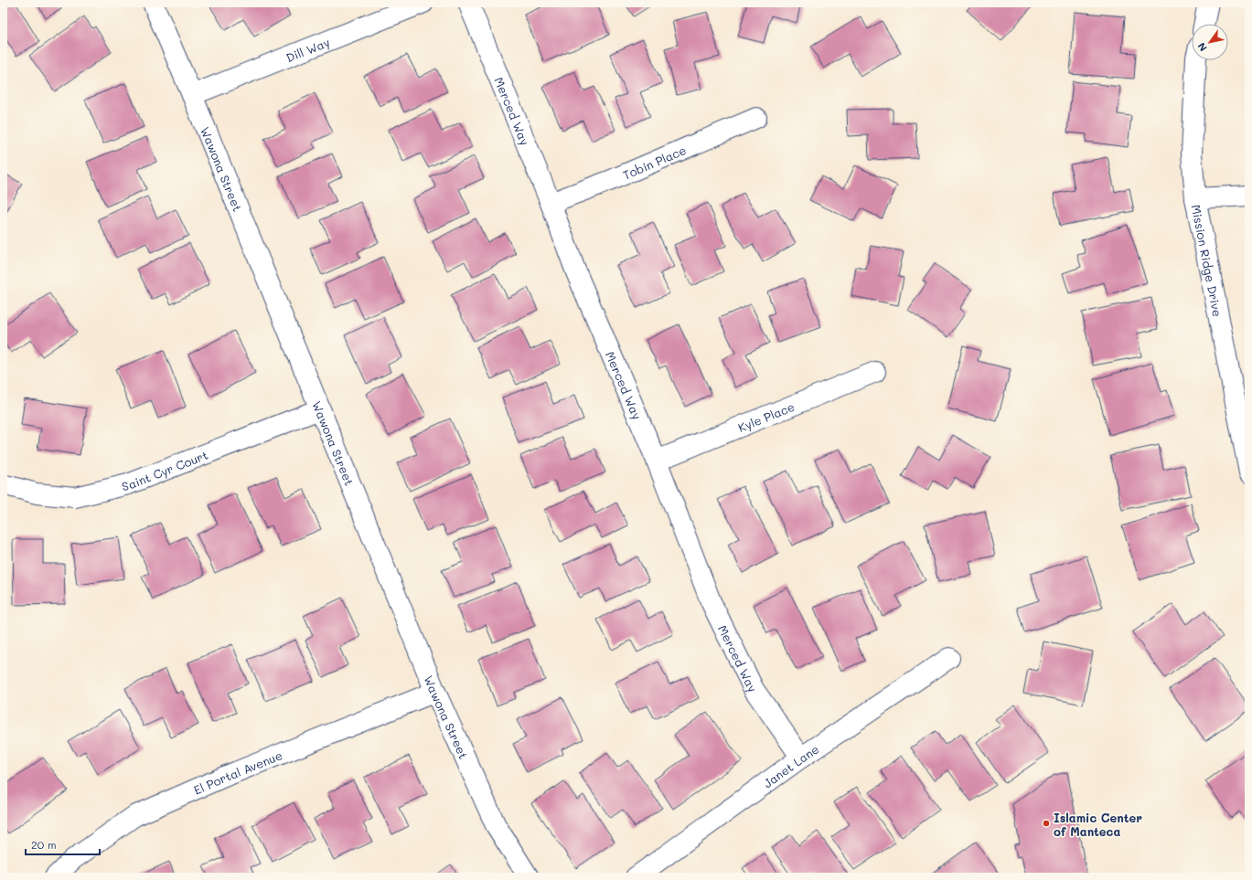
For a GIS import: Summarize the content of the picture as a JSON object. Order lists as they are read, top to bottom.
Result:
{
  "streets": {
    "street": [
      "Dill Way",
      "Merced Way",
      "Tobin Place",
      "Wawona Street",
      "Mission Ridge Drive",
      "Kyle Place",
      "Saint Cyr Court",
      "Janet Lane",
      "El Portal Avenue"
    ]
  },
  "crossings": [
    ["Dill Way", "Wawona Street"],
    ["Merced Way", "Tobin Place"],
    ["Merced Way", "Kyle Place"],
    ["Merced Way", "Janet Lane"],
    ["Wawona Street", "Saint Cyr Court"],
    ["Wawona Street", "El Portal Avenue"]
  ],
  "places": ["Islamic Center of Manteca"],
  "scale_bar": "20 m",
  "north": "bottom left"
}
